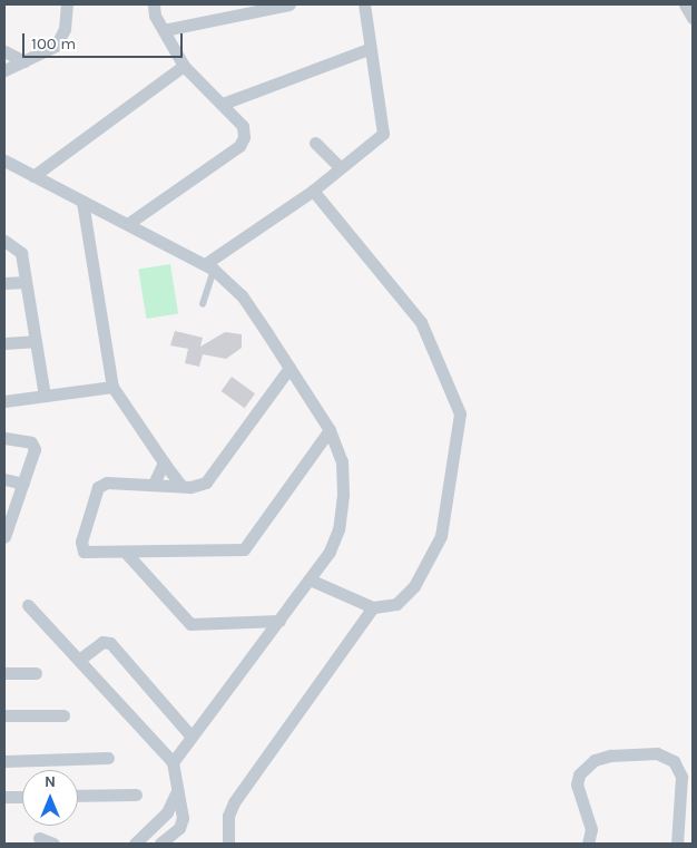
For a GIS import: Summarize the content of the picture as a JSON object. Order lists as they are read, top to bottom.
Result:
{
  "scale_bar": "100 m",
  "north": "top"
}
